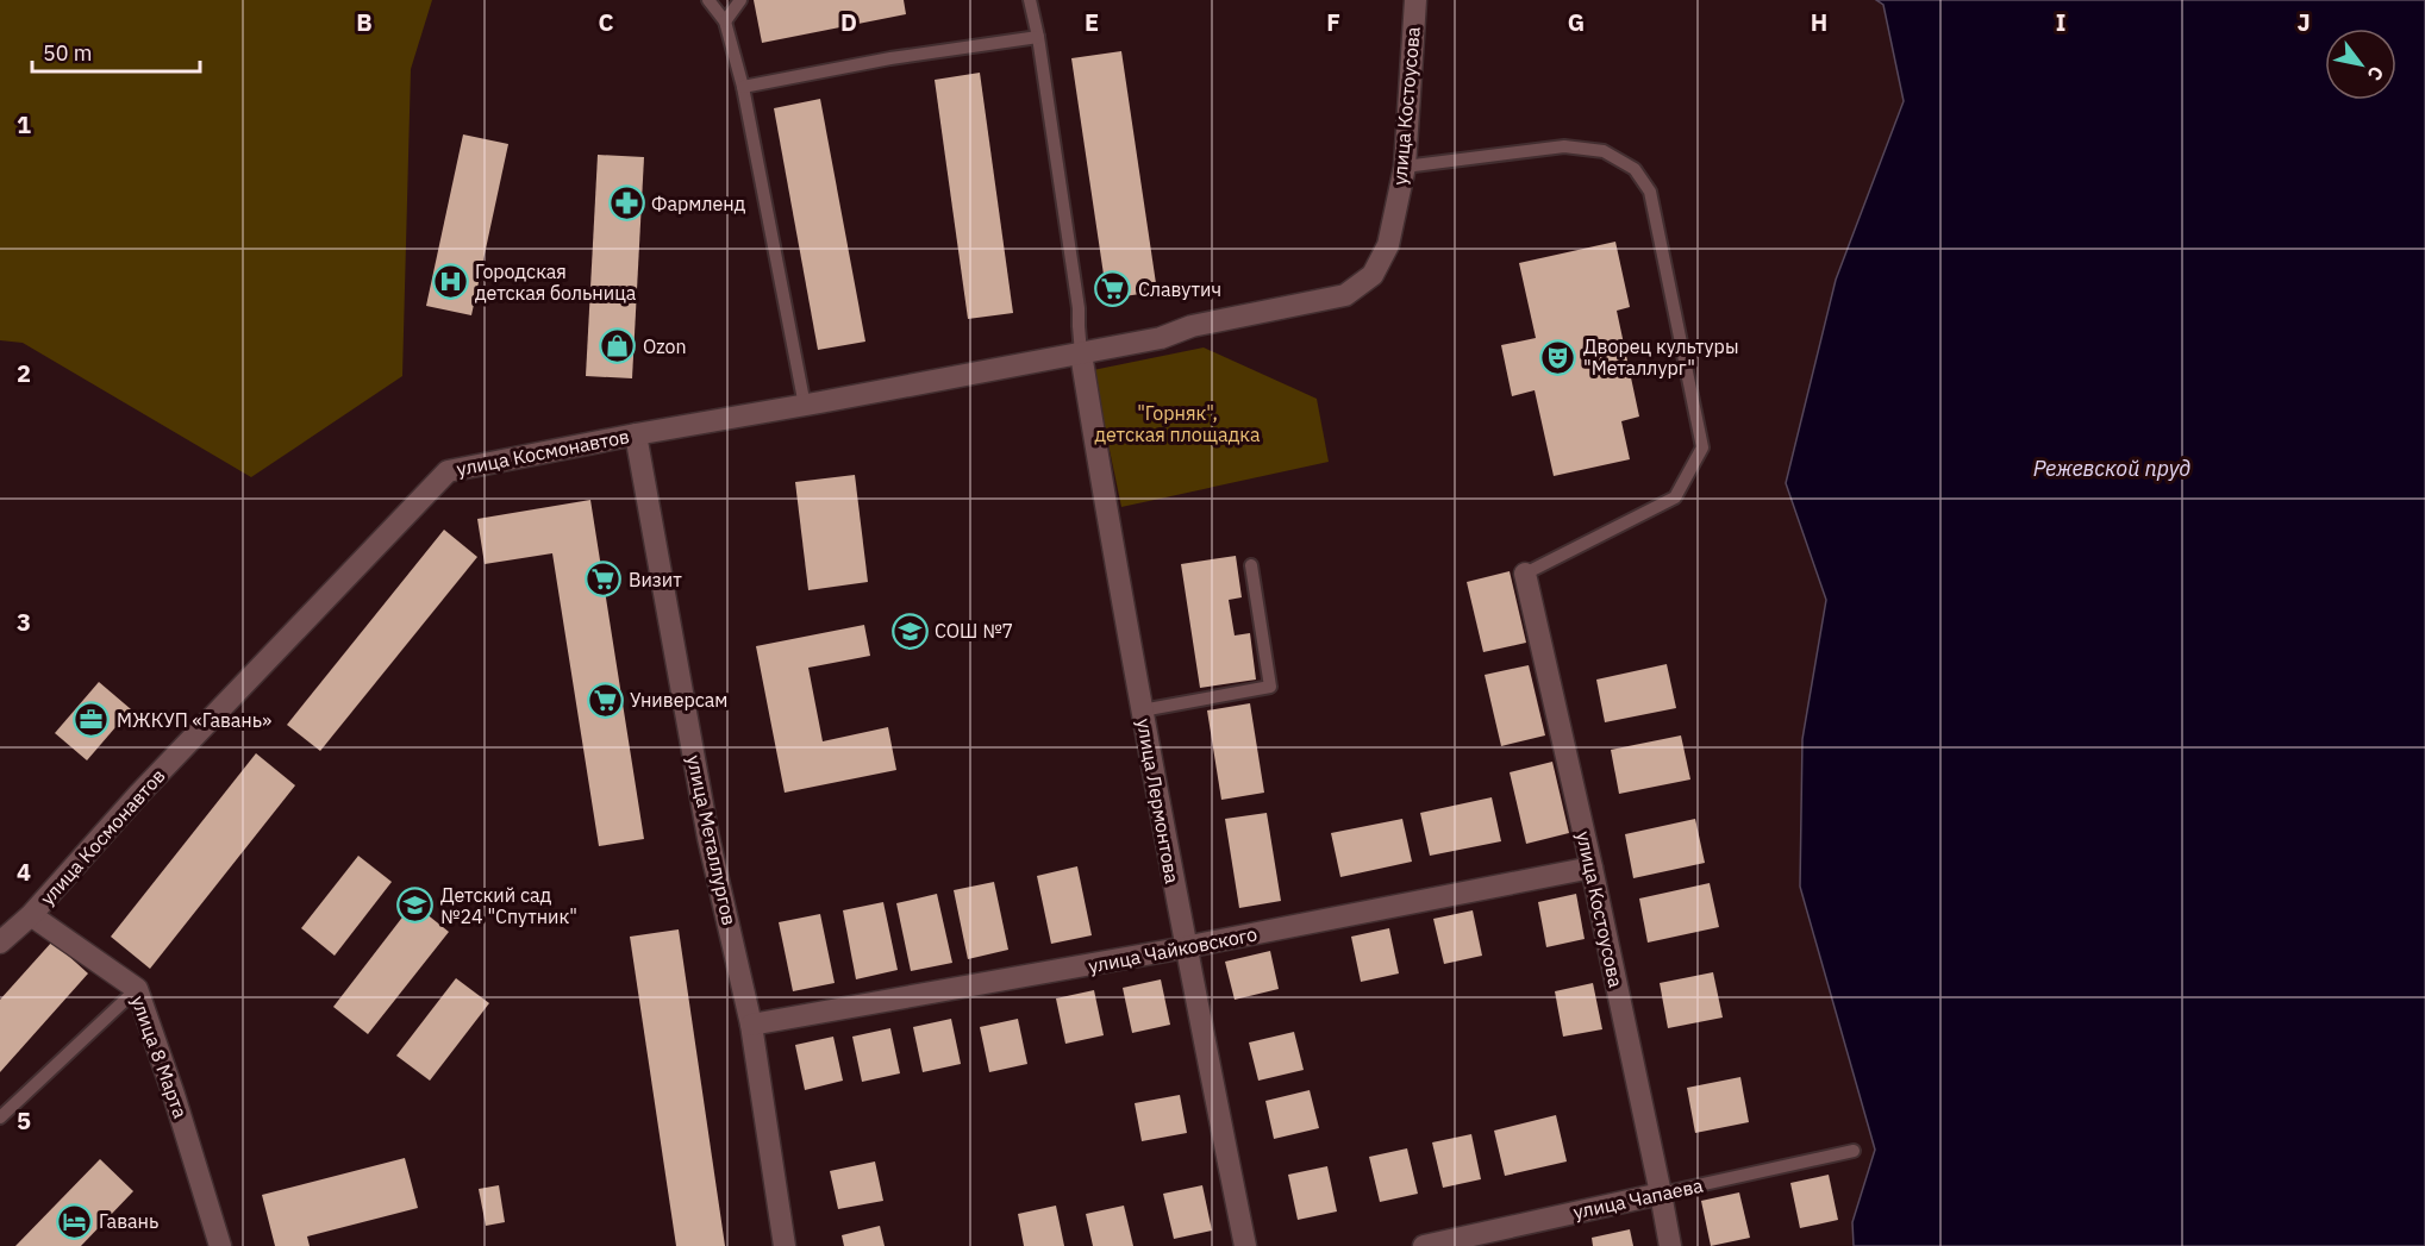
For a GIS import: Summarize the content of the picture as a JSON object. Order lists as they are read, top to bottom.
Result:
{
  "streets": {
    "street": [
      "улица Костоусова",
      "улица Космонавтов",
      "улица Лермонтова",
      "улица Металлургов",
      "улица Чайковского",
      "улица 8 Марта",
      "улица Чапаева"
    ]
  },
  "crossings": [
    ["улица Костоусова", "улица Космонавтов"],
    ["улица Костоусова", "улица Чайковского"],
    ["улица Костоусова", "улица Чапаева"],
    ["улица Космонавтов", "улица Лермонтова"],
    ["улица Космонавтов", "улица Металлургов"],
    ["улица Космонавтов", "улица 8 Марта"],
    ["улица Лермонтова", "улица Чайковского"],
    ["улица Металлургов", "улица Чайковского"]
  ],
  "water": ["Режевской пруд"],
  "parks": ["\"Горняк\", детская площадка"],
  "places": {
    "pharmacy": ["Фармленд"],
    "hospital": ["Городская детская больница"],
    "supermarket": ["Славутич", "Визит", "Универсам"],
    "shop": ["Ozon"],
    "theatre": ["Дворец культуры \"Металлург\""],
    "school or university": ["СОШ №7", "Детский сад №24 \"Спутник\""],
    "office": ["МЖКУП «Гавань»"],
    "hotel": ["Гавань"]
  },
  "scale_bar": "50 m",
  "north": "bottom right",
  "grid": {
    "columns": [
      "B",
      "C",
      "D",
      "E",
      "F",
      "G",
      "H",
      "I",
      "J"
    ],
    "rows": [
      "1",
      "2",
      "3",
      "4",
      "5"
    ]
  }
}
